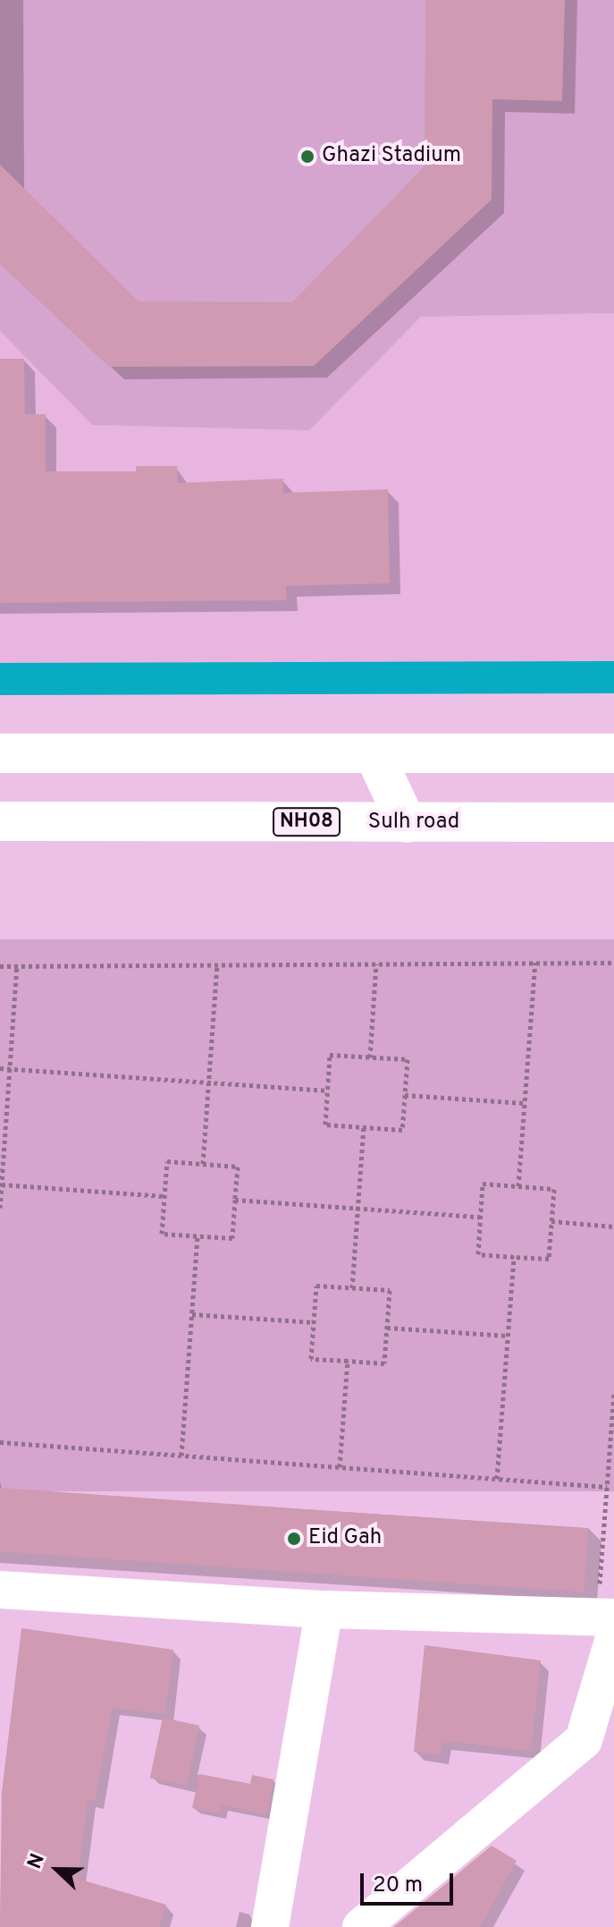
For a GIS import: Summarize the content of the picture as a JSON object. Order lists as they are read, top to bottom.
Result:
{
  "streets": {
    "highway": ["NH08", "Sulh road"]
  },
  "places": ["Ghazi Stadium", "Eid Gah"],
  "scale_bar": "20 m",
  "north": "left"
}
